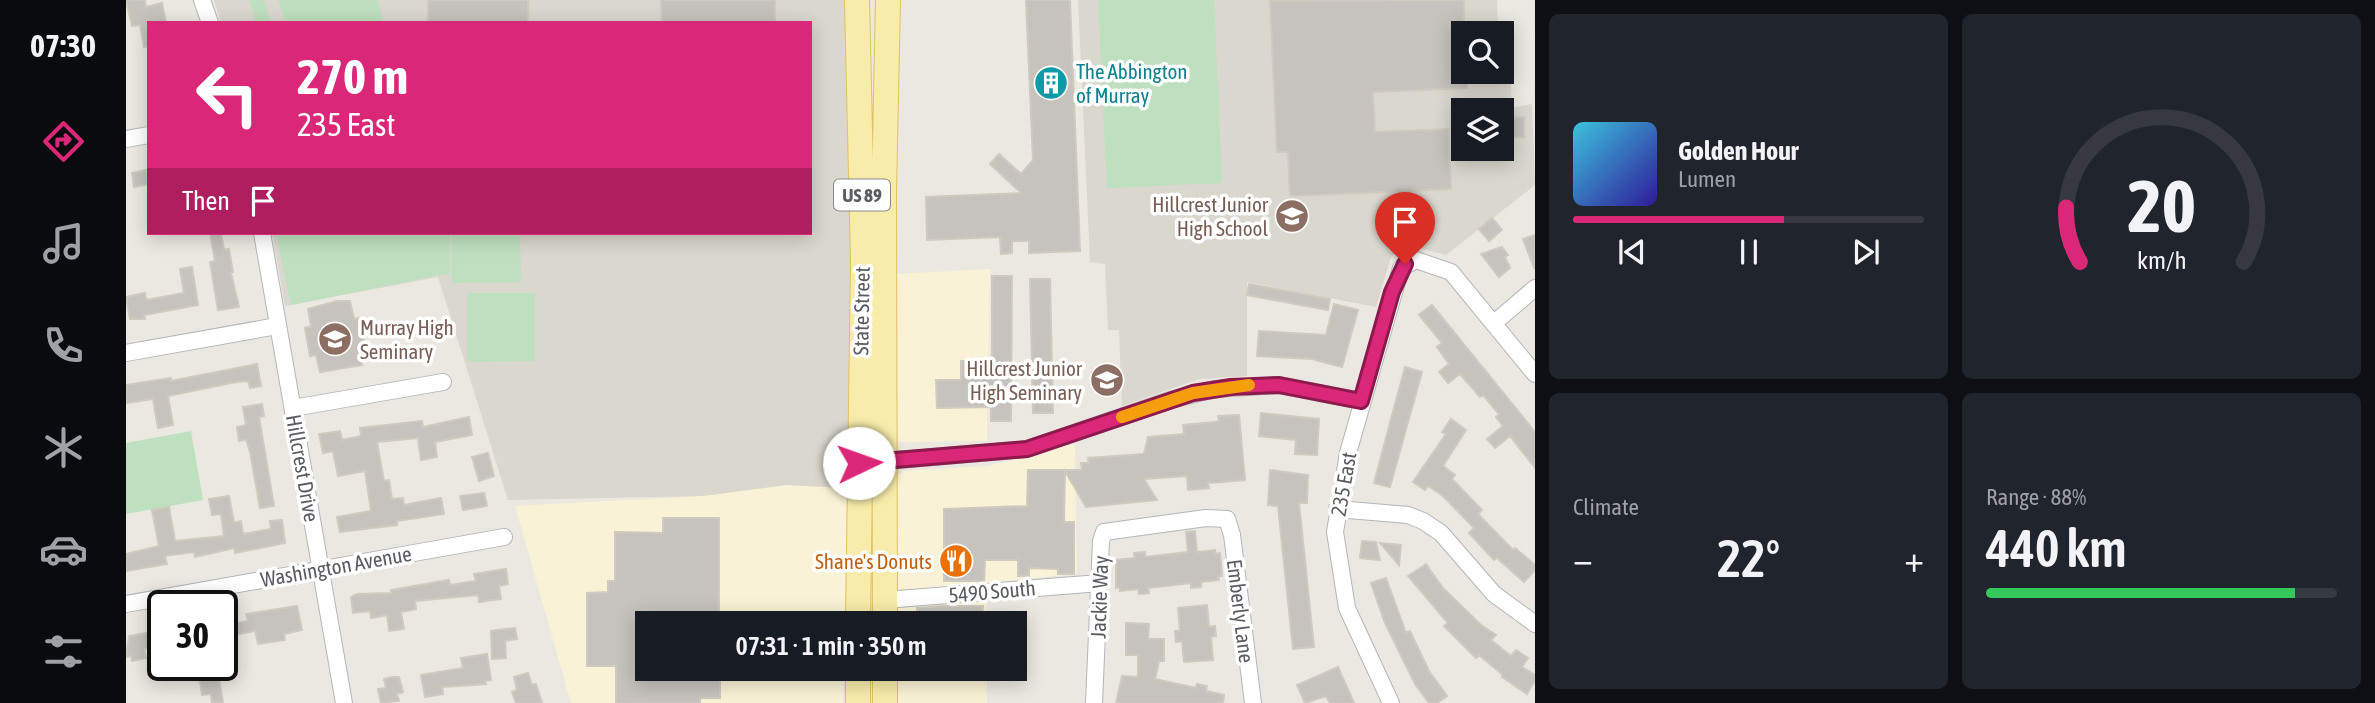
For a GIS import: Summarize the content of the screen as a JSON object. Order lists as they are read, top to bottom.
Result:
{
  "streets": {
    "main road": ["US 89", "State Street"],
    "street": [
      "Hillcrest Drive",
      "235 East",
      "Washington Avenue",
      "5490 South",
      "Jackie Way",
      "Emberly Lane"
    ]
  },
  "crossings": [
    ["Hillcrest Drive", "Washington Avenue"],
    ["5490 South", "Jackie Way"],
    ["Jackie Way", "Emberly Lane"]
  ],
  "places": {
    "building": ["The Abbington of Murray"],
    "school or university": ["Hillcrest Junior High School", "Murray High Seminary", "Hillcrest Junior High Seminary"],
    "restaurant": ["Shane's Donuts"]
  },
  "page": {
    "tabs": "07:30",
    "turn": ["270 m", "235 East"],
    "song": ["Golden Hour", "Lumen"],
    "then": "Then",
    "tile": [
      "Climate",
      ["Range · 88%", "440 km"]
    ],
    "heat": ["−", "22°", "+"],
    "limit": "30",
    "trip": "07:31 · 1 min · 350 m",
    "gauge": ["20", "km/h"]
  }
}
